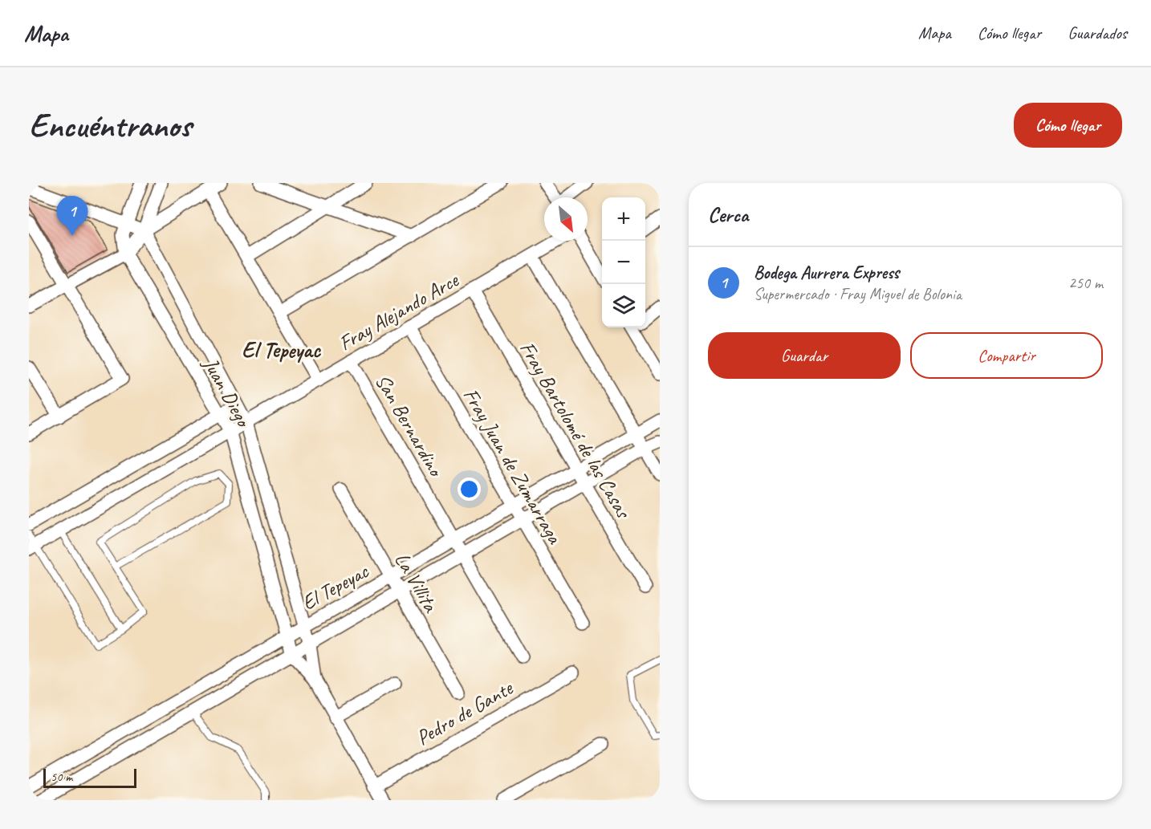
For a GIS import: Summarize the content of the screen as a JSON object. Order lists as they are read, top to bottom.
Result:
{
  "streets": {
    "street": [
      "Fray Alejando Arce",
      "Juan Diego",
      "San Bernardino",
      "Fray Bartolomé de las Casas",
      "Fray Juan de Zumarraga",
      "La Villita",
      "El Tepeyac",
      "Pedro de Gante"
    ]
  },
  "crossings": [
    ["Fray Alejando Arce", "Juan Diego"],
    ["Fray Alejando Arce", "San Bernardino"],
    ["Fray Alejando Arce", "Fray Bartolomé de las Casas"],
    ["Fray Alejando Arce", "Fray Juan de Zumarraga"],
    ["Juan Diego", "El Tepeyac"],
    ["Juan Diego", "Pedro de Gante"],
    ["San Bernardino", "El Tepeyac"],
    ["Fray Bartolomé de las Casas", "El Tepeyac"],
    ["Fray Juan de Zumarraga", "El Tepeyac"],
    ["La Villita", "El Tepeyac"]
  ],
  "districts": ["El Tepeyac"],
  "scale_bar": "50 m",
  "north": "bottom right",
  "page": {
    "header": "Mapa",
    "nav": ["Mapa", "Cómo llegar", "Guardados"],
    "buttons": [
      "Cómo llegar",
      ["Guardar", "Compartir"]
    ],
    "title": "Encuéntranos",
    "heading": "Cerca",
    "pins": "1",
    "map_buttons": ["+", "−"],
    "list": [
      {
        "mark": "1",
        "name": "Bodega Aurrera Express",
        "note": "Supermercado · Fray Miguel de Bolonia",
        "value": "250 m"
      }
    ],
    "scale": "50 m"
  }
}
